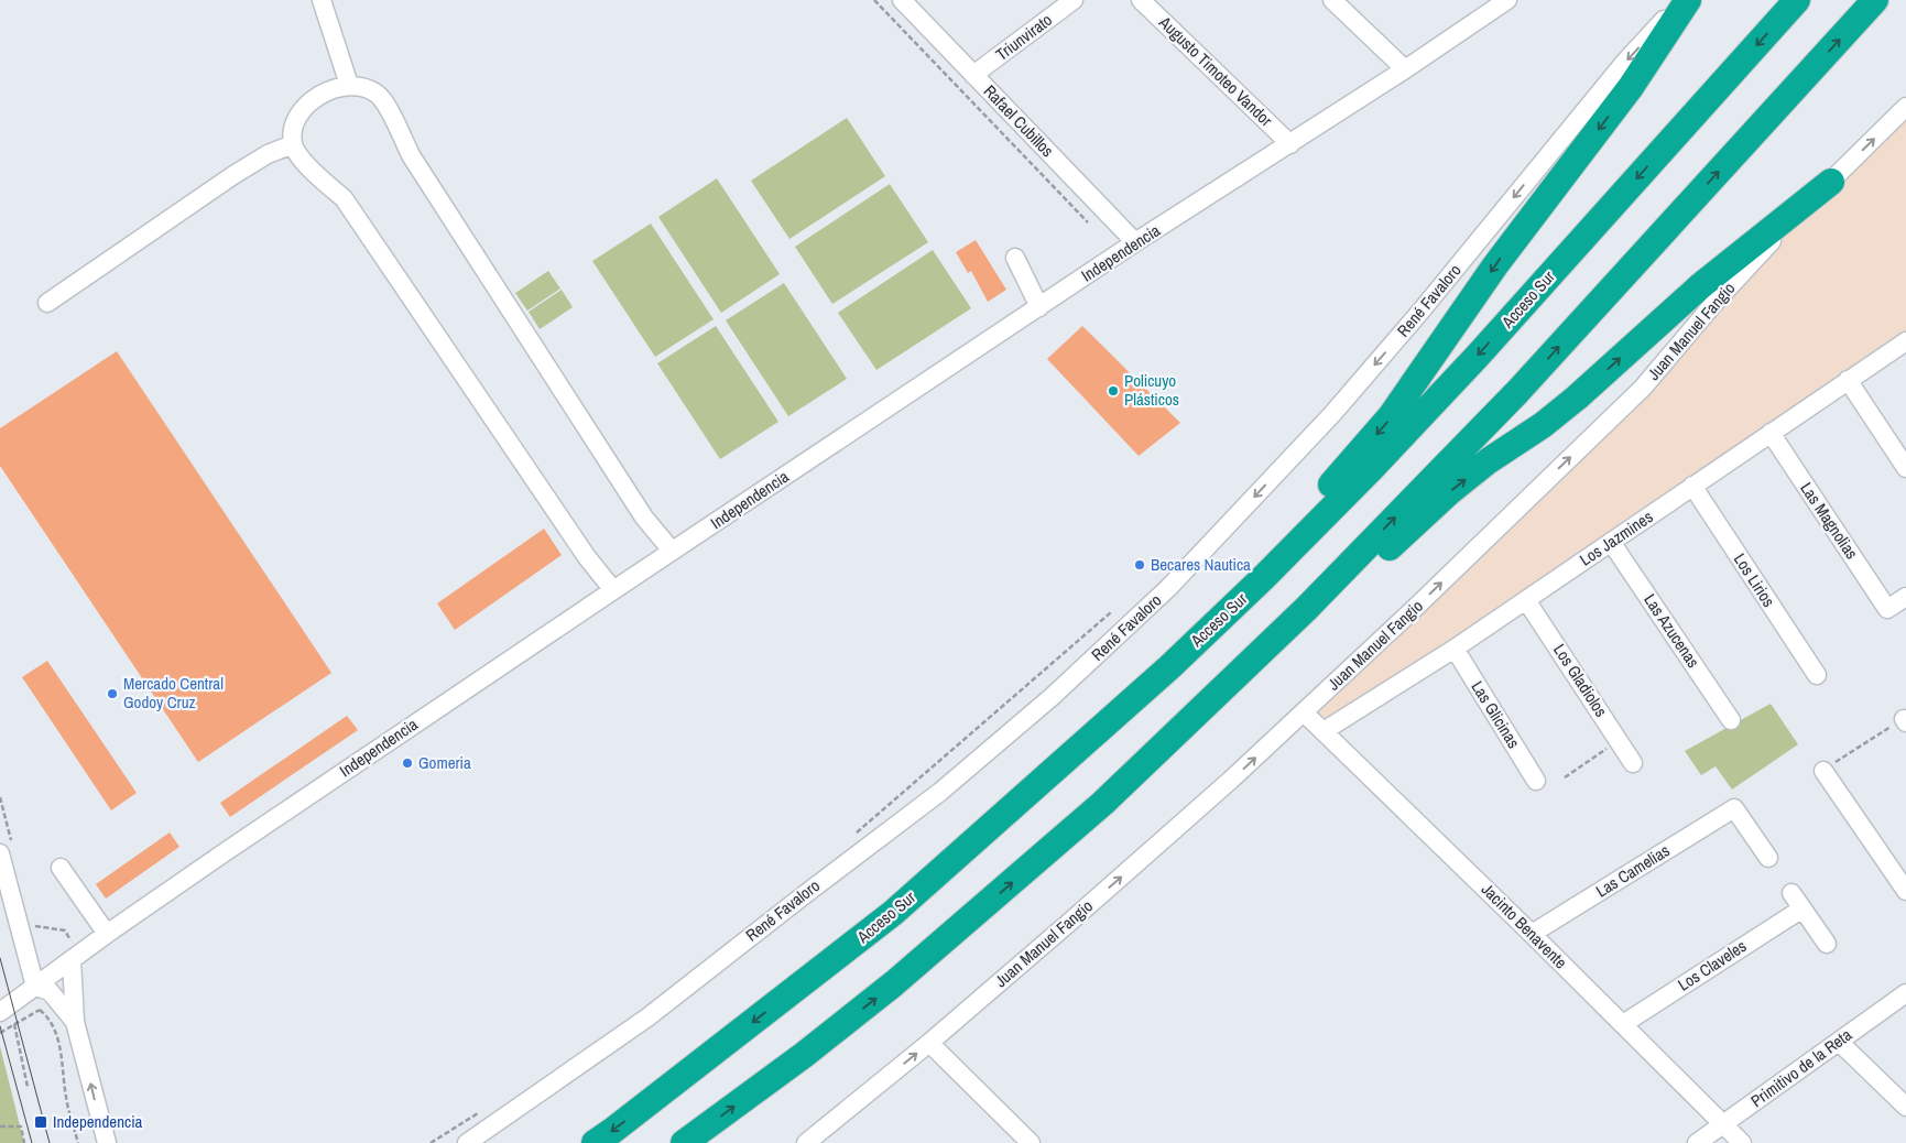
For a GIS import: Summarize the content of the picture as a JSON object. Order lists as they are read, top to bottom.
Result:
{
  "streets": {
    "highway": ["Acceso Sur"],
    "street": [
      "Triunvirato",
      "Augusto Timoteo Vandor",
      "Rafael Cubillos",
      "Independencia",
      "René Favaloro",
      "Juan Manuel Fangio",
      "Las Magnolias",
      "Los Jazmines",
      "Los Lirios",
      "Las Azucenas",
      "Los Gladiolos",
      "Las Glicinas",
      "Las Camelias",
      "Jacinto Benavente",
      "Los Claveles",
      "Primitivo de la Reta"
    ]
  },
  "crossings": [
    ["Triunvirato", "Rafael Cubillos"],
    ["Augusto Timoteo Vandor", "Independencia"],
    ["Rafael Cubillos", "Independencia"],
    ["Juan Manuel Fangio", "Jacinto Benavente"],
    ["Las Magnolias", "Los Jazmines"],
    ["Los Jazmines", "Los Lirios"],
    ["Los Jazmines", "Las Azucenas"],
    ["Los Jazmines", "Los Gladiolos"],
    ["Los Jazmines", "Las Glicinas"],
    ["Los Jazmines", "Jacinto Benavente"],
    ["Las Camelias", "Jacinto Benavente"],
    ["Jacinto Benavente", "Los Claveles"],
    ["Jacinto Benavente", "Primitivo de la Reta"]
  ],
  "one_way": ["René Favaloro", "Juan Manuel Fangio"],
  "places": {
    "other": [
      "Policuyo Plásticos",
      "Becares Nautica",
      "Mercado Central Godoy Cruz",
      "Gomeria"
    ],
    "transit": ["Independencia"]
  }
}
